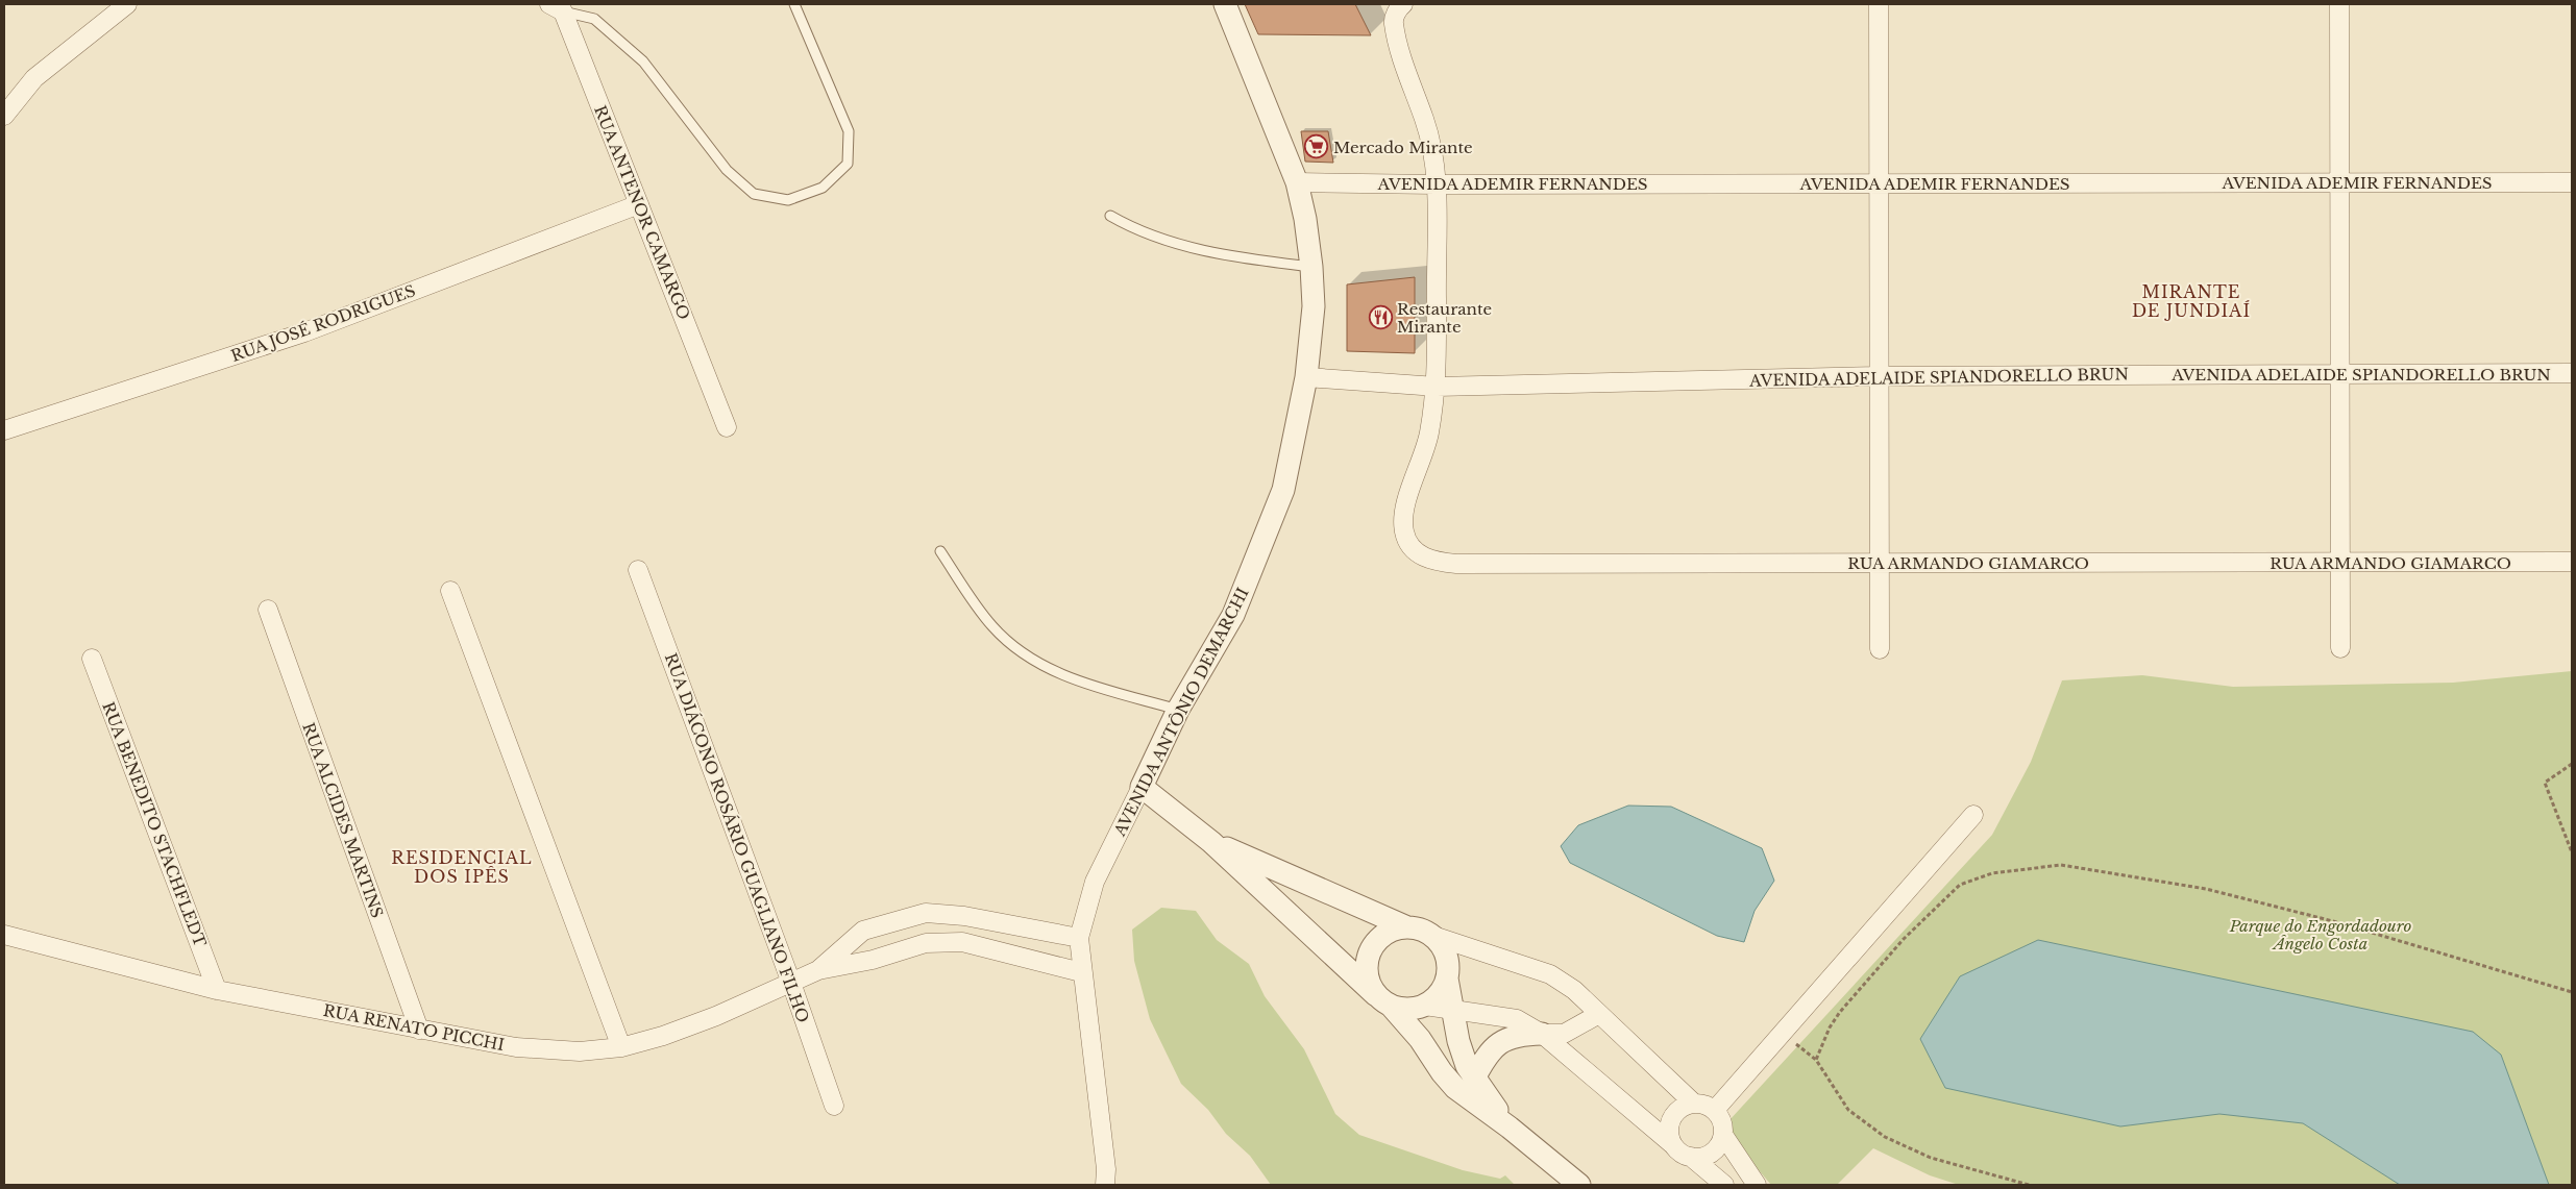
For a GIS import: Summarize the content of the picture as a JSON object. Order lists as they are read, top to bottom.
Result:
{
  "streets": {
    "street": [
      "AVENIDA ADEMIR FERNANDES",
      "RUA ANTENOR CAMARGO",
      "RUA JOSÉ RODRIGUES",
      "AVENIDA ADELAIDE SPIANDORELLO BRUN",
      "RUA ARMANDO GIAMARCO",
      "AVENIDA ANTÔNIO DEMARCHI",
      "RUA ALCIDES MARTINS",
      "RUA BENEDITO STACHFLEDT",
      "RUA DIÁCONO ROSÁRIO GUAGLIANO FILHO",
      "RUA RENATO PICCHI"
    ]
  },
  "crossings": [
    ["AVENIDA ADEMIR FERNANDES", "RUA ARMANDO GIAMARCO"],
    ["AVENIDA ADEMIR FERNANDES", "AVENIDA ANTÔNIO DEMARCHI"],
    ["RUA ANTENOR CAMARGO", "RUA JOSÉ RODRIGUES"],
    ["AVENIDA ADELAIDE SPIANDORELLO BRUN", "RUA ARMANDO GIAMARCO"],
    ["AVENIDA ADELAIDE SPIANDORELLO BRUN", "AVENIDA ANTÔNIO DEMARCHI"],
    ["AVENIDA ANTÔNIO DEMARCHI", "RUA RENATO PICCHI"],
    ["RUA ALCIDES MARTINS", "RUA RENATO PICCHI"],
    ["RUA BENEDITO STACHFLEDT", "RUA RENATO PICCHI"],
    ["RUA DIÁCONO ROSÁRIO GUAGLIANO FILHO", "RUA RENATO PICCHI"]
  ],
  "districts": ["MIRANTE DE JUNDIAÍ", "RESIDENCIAL DOS IPÊS"],
  "parks": ["Parque do Engordadouro Ângelo Costa"],
  "places": {
    "supermarket": ["Mercado Mirante"],
    "restaurant": ["Restaurante Mirante"]
  }
}
